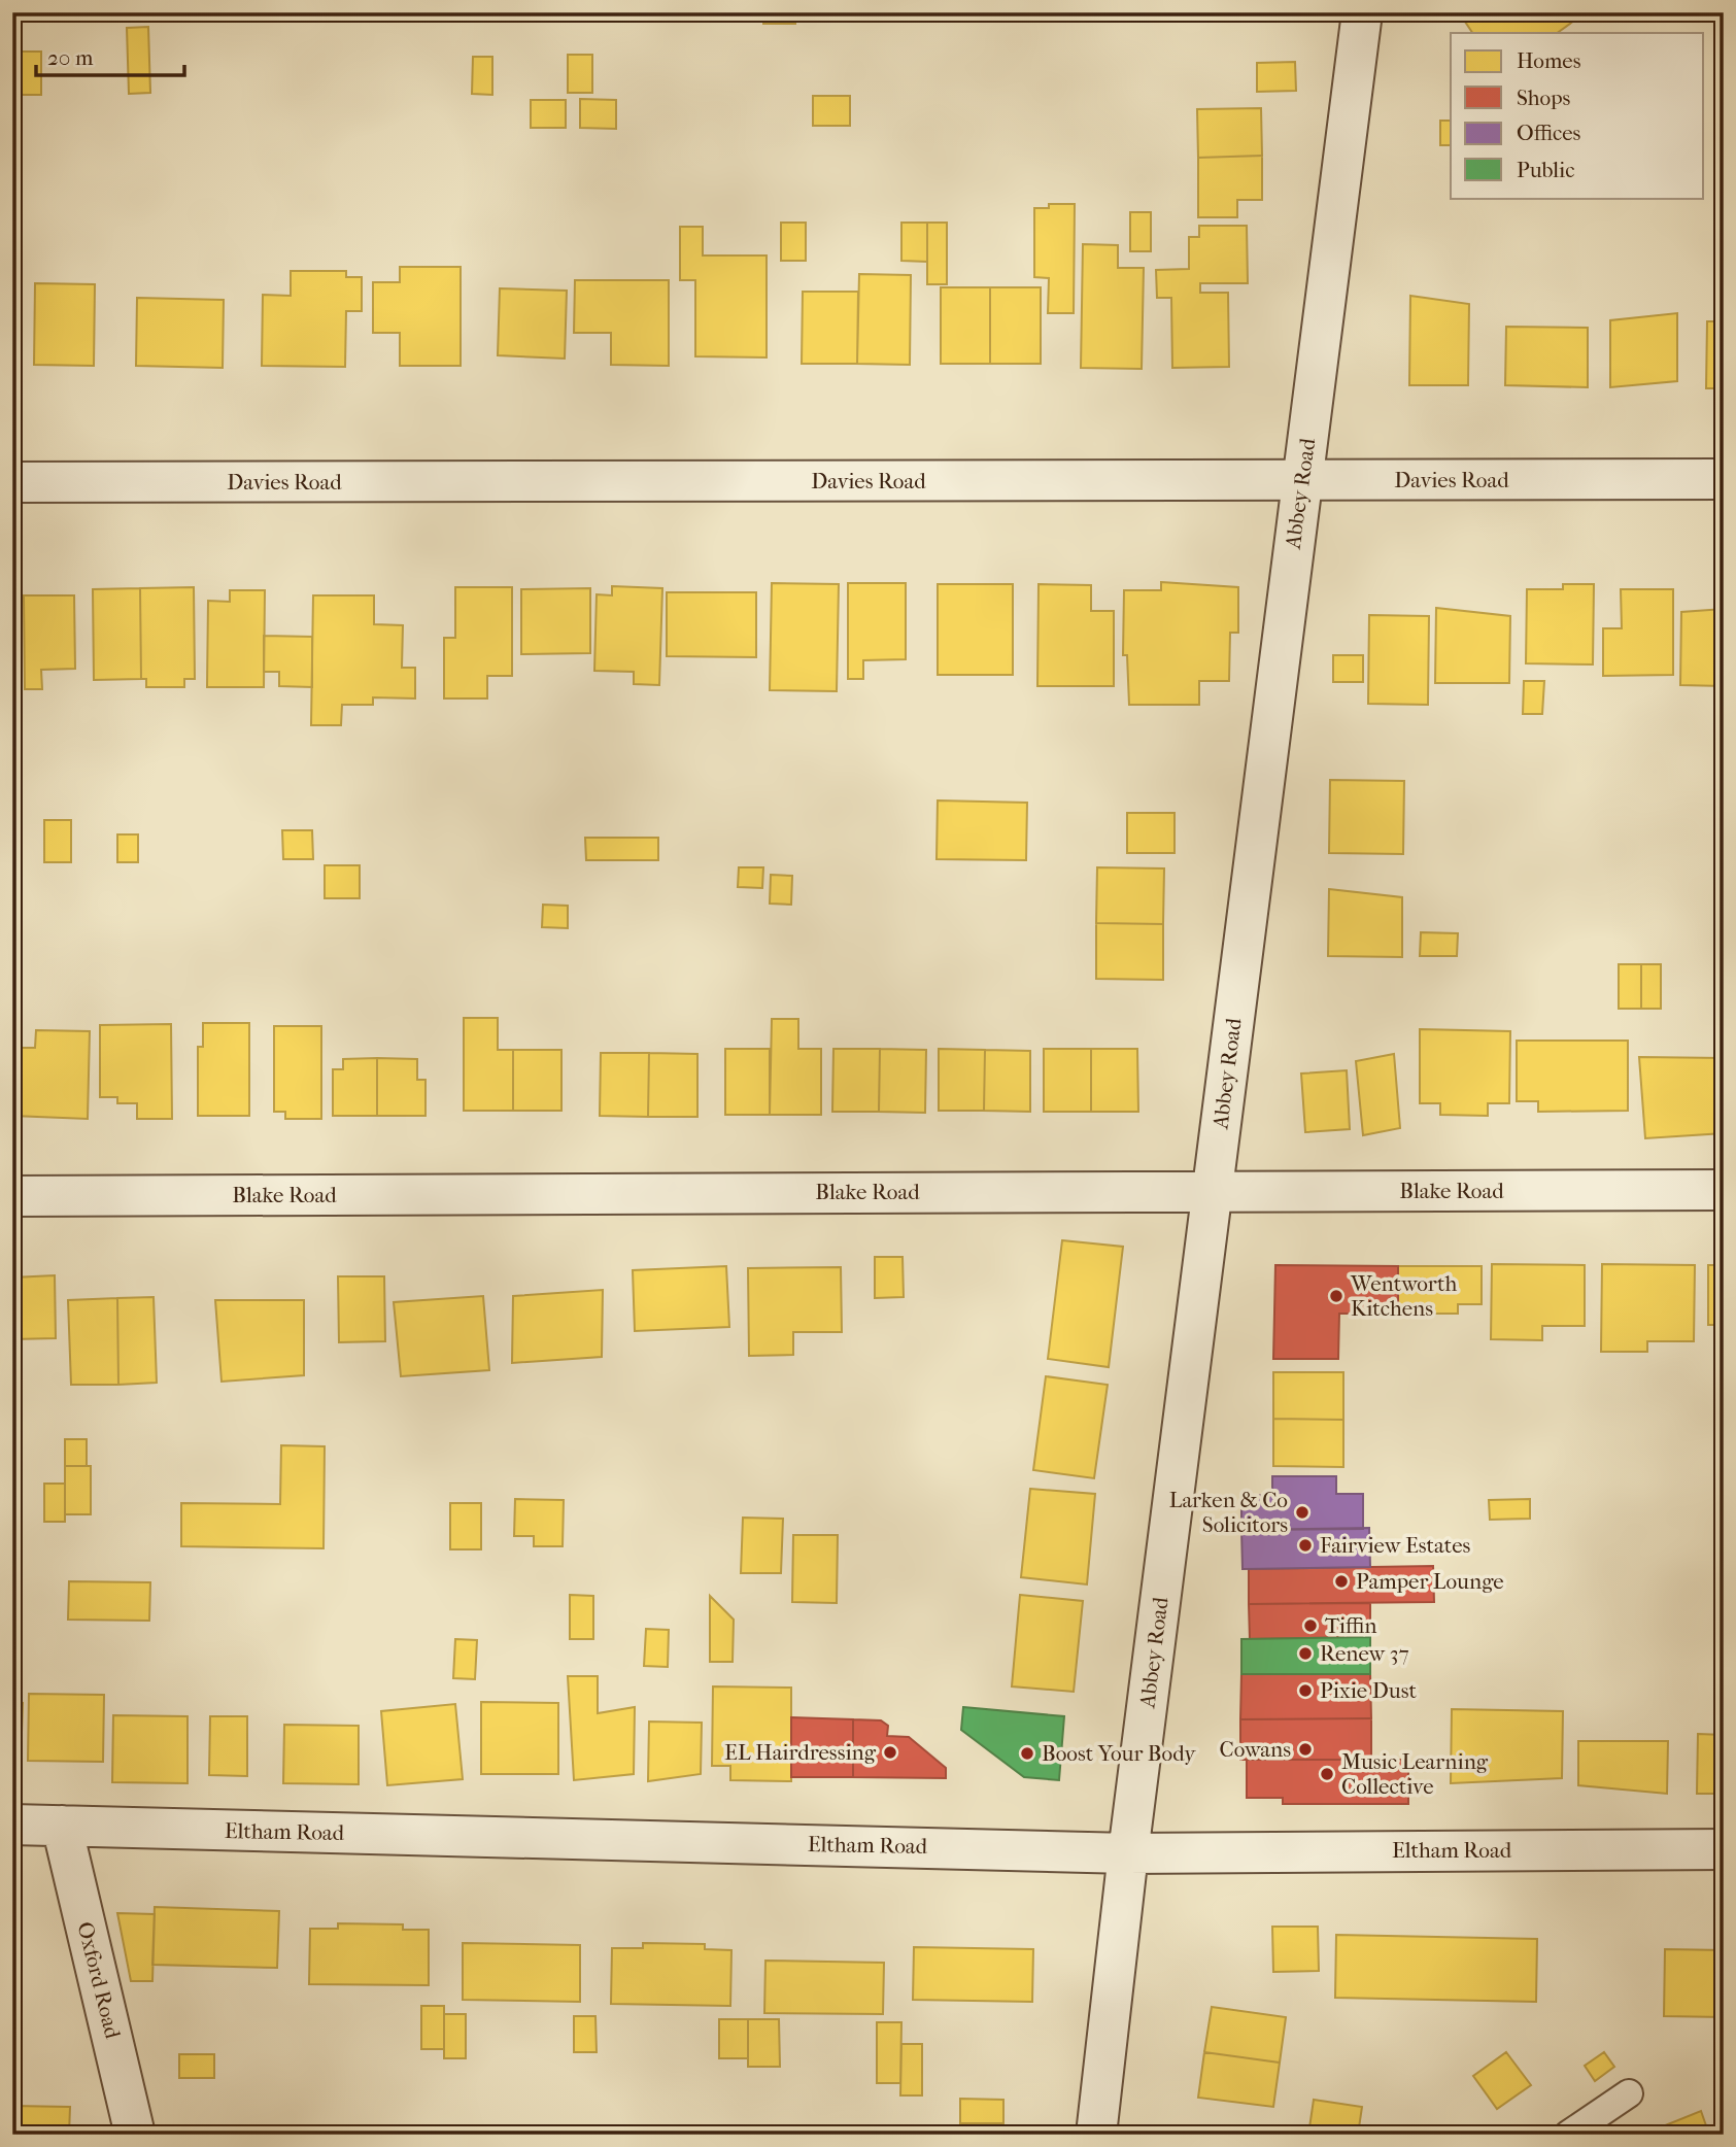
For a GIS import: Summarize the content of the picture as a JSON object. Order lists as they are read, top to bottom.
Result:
{
  "streets": {
    "street": [
      "Davies Road",
      "Abbey Road",
      "Blake Road",
      "Eltham Road",
      "Oxford Road"
    ]
  },
  "crossings": [
    ["Davies Road", "Abbey Road"],
    ["Abbey Road", "Blake Road"],
    ["Abbey Road", "Eltham Road"],
    ["Eltham Road", "Oxford Road"]
  ],
  "places": [
    "Wentworth Kitchens",
    "Larken & Co Solicitors",
    "Fairview Estates",
    "Pamper Lounge",
    "Tiffin",
    "Renew 37",
    "Pixie Dust",
    "Cowans",
    "EL Hairdressing",
    "Boost Your Body",
    "Music Learning Collective"
  ],
  "legend": [
    "Homes",
    "Shops",
    "Offices",
    "Public"
  ],
  "scale_bar": "20 m"
}
